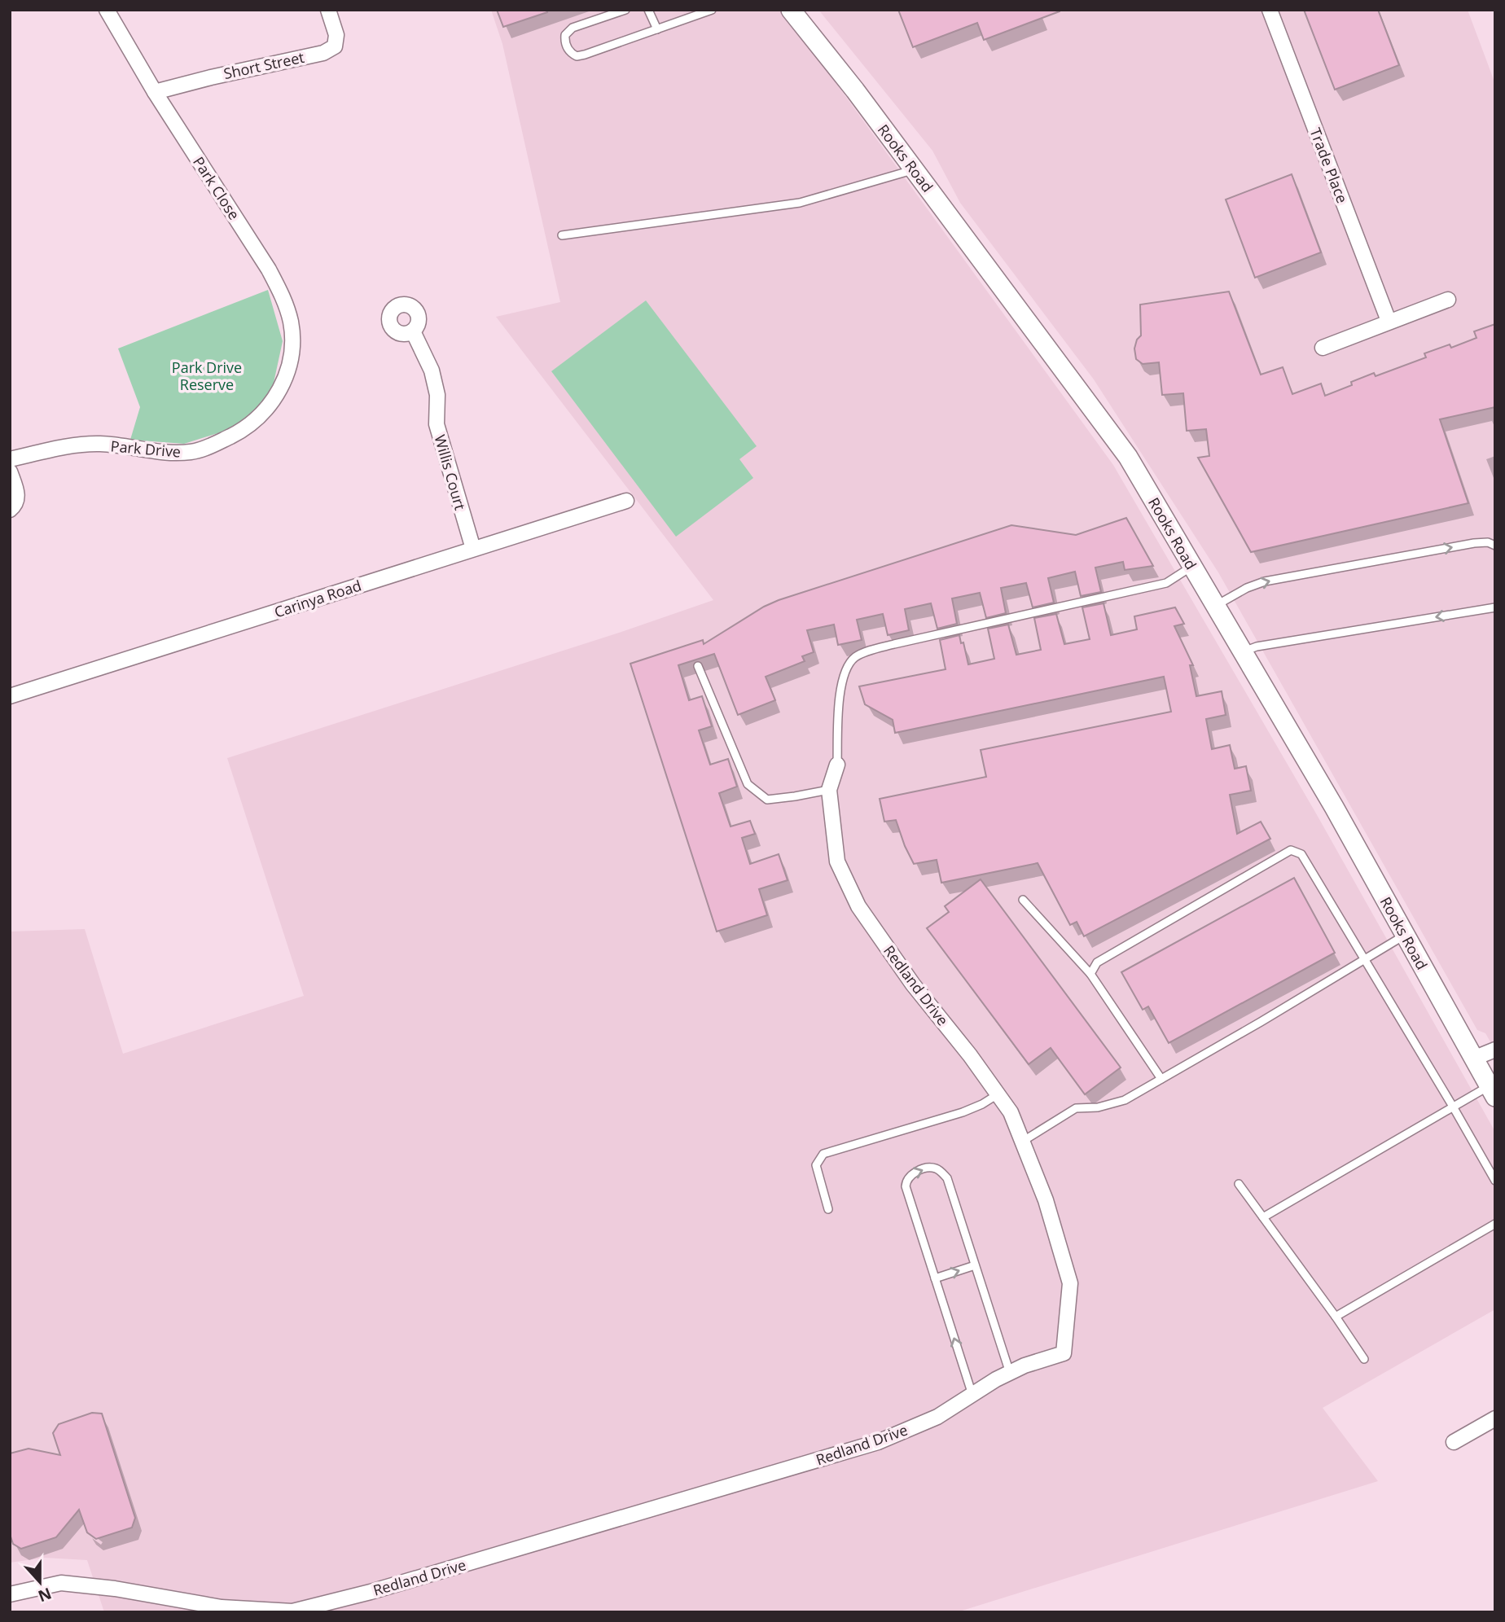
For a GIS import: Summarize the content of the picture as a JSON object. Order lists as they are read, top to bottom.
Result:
{
  "streets": {
    "street": [
      "Short Street",
      "Rooks Road",
      "Trade Place",
      "Park Close",
      "Park Drive",
      "Willis Court",
      "Carinya Road",
      "Redland Drive"
    ]
  },
  "crossings": [
    ["Short Street", "Park Close"],
    ["Park Close", "Park Drive"],
    ["Willis Court", "Carinya Road"]
  ],
  "parks": ["Park Drive Reserve"],
  "north": "bottom"
}
